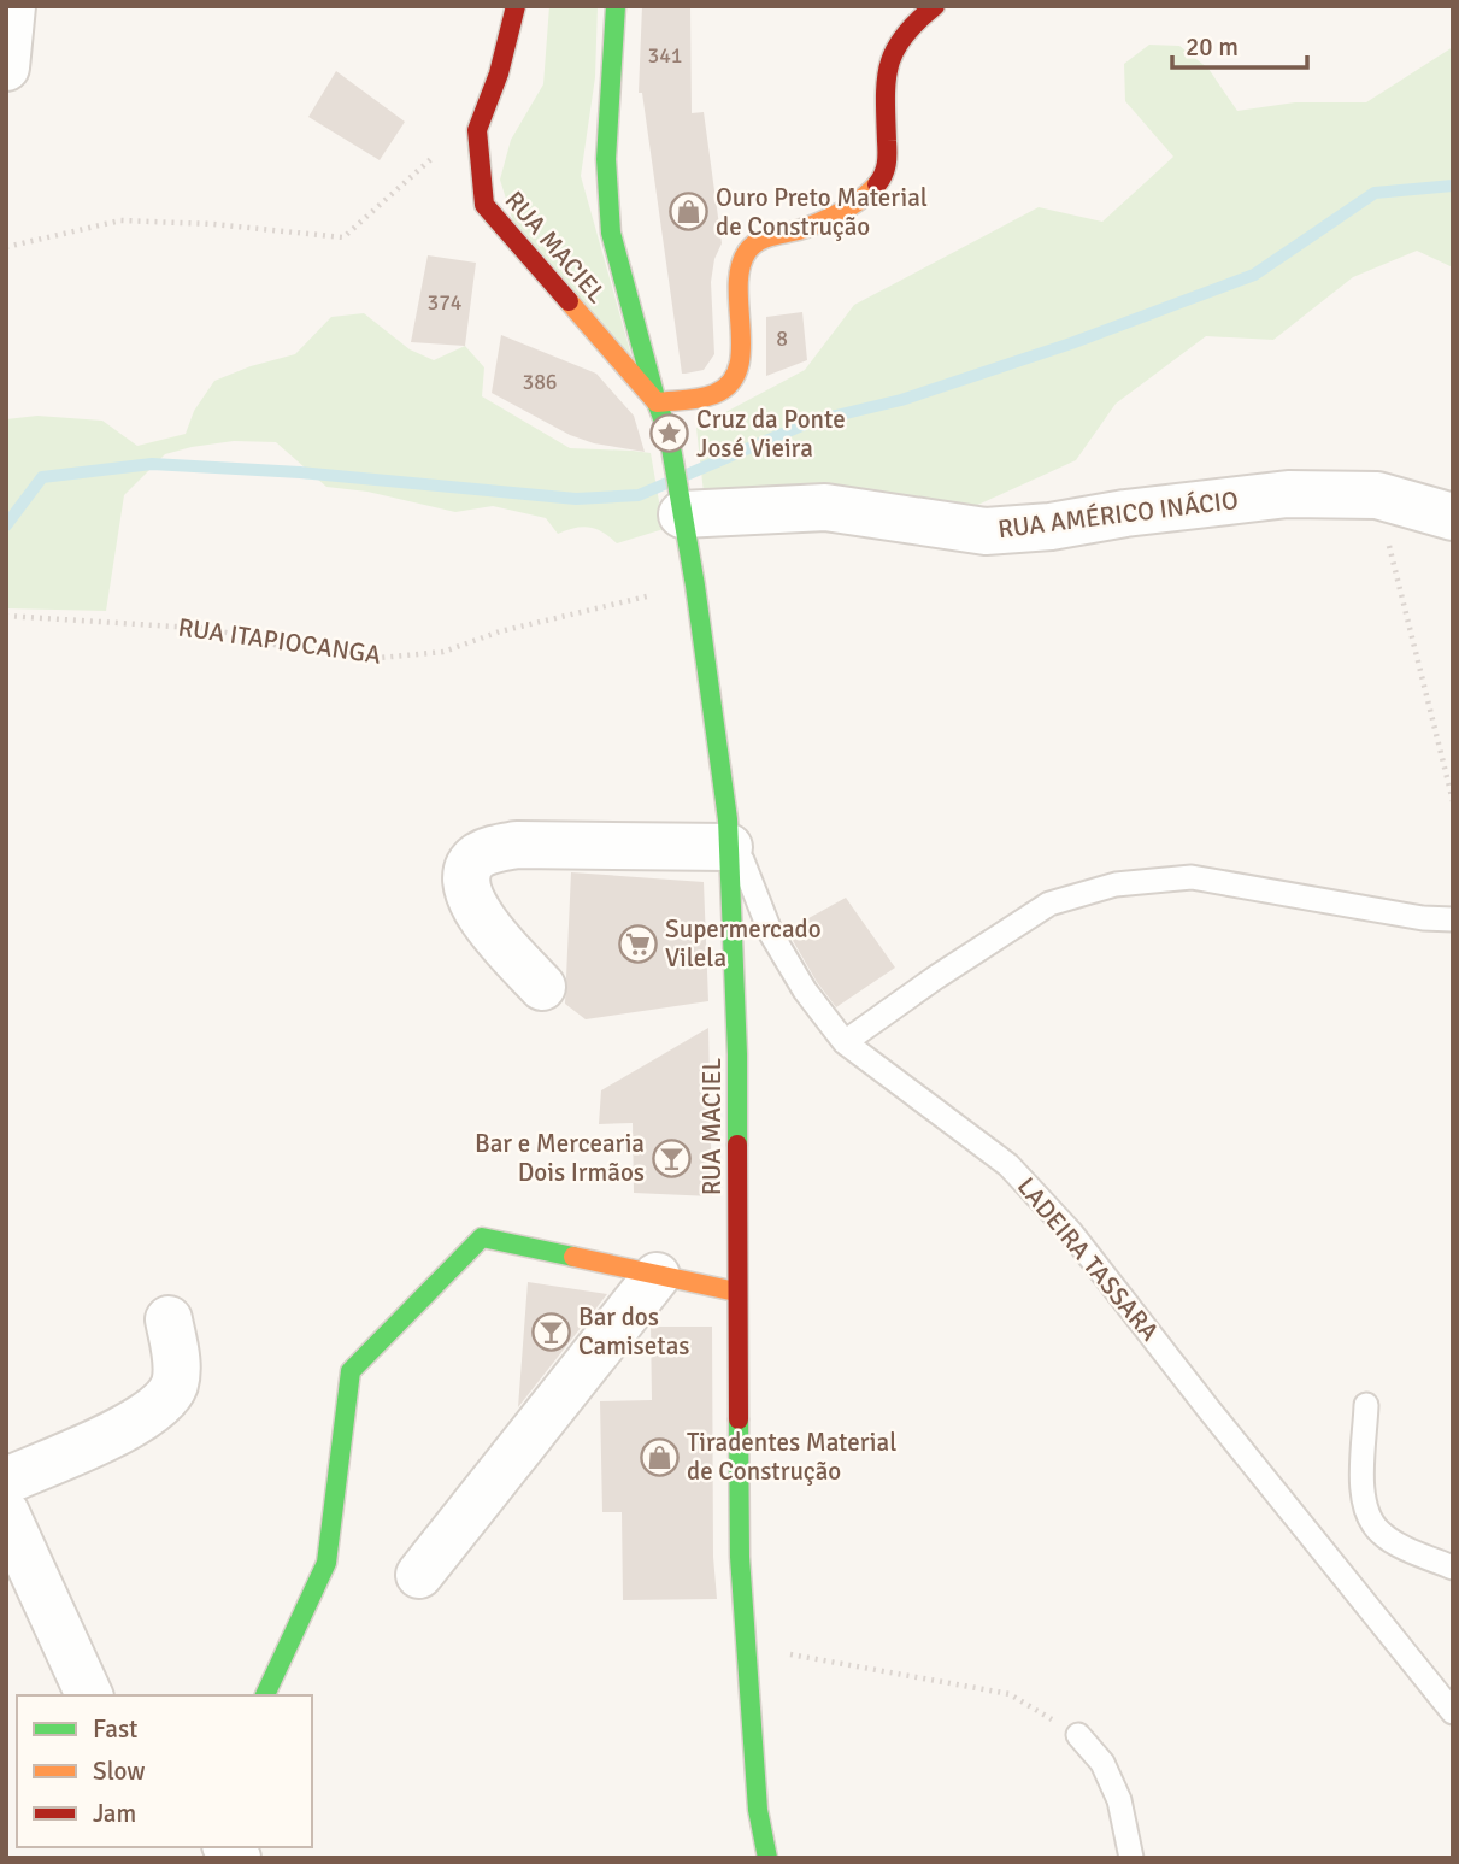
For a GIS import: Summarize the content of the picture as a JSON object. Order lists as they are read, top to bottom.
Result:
{
  "streets": {
    "main road": ["RUA MACIEL"],
    "street": ["RUA AMÉRICO INÁCIO"],
    "lane": ["LADEIRA TASSARA"],
    "path": ["RUA ITAPIOCANGA"]
  },
  "crossings": [
    ["RUA MACIEL", "RUA AMÉRICO INÁCIO"],
    ["RUA MACIEL", "RUA ITAPIOCANGA"],
    ["RUA MACIEL", "LADEIRA TASSARA"]
  ],
  "places": {
    "shop": ["Ouro Preto Material de Construção", "Tiradentes Material de Construção"],
    "place": ["Cruz da Ponte José Vieira"],
    "supermarket": ["Supermercado Vilela"],
    "bar": ["Bar e Mercearia Dois Irmãos", "Bar dos Camisetas"]
  },
  "house_numbers": [
    "341",
    "374",
    "8",
    "386"
  ],
  "legend": ["Fast", "Slow", "Jam"],
  "scale_bar": "20 m"
}
